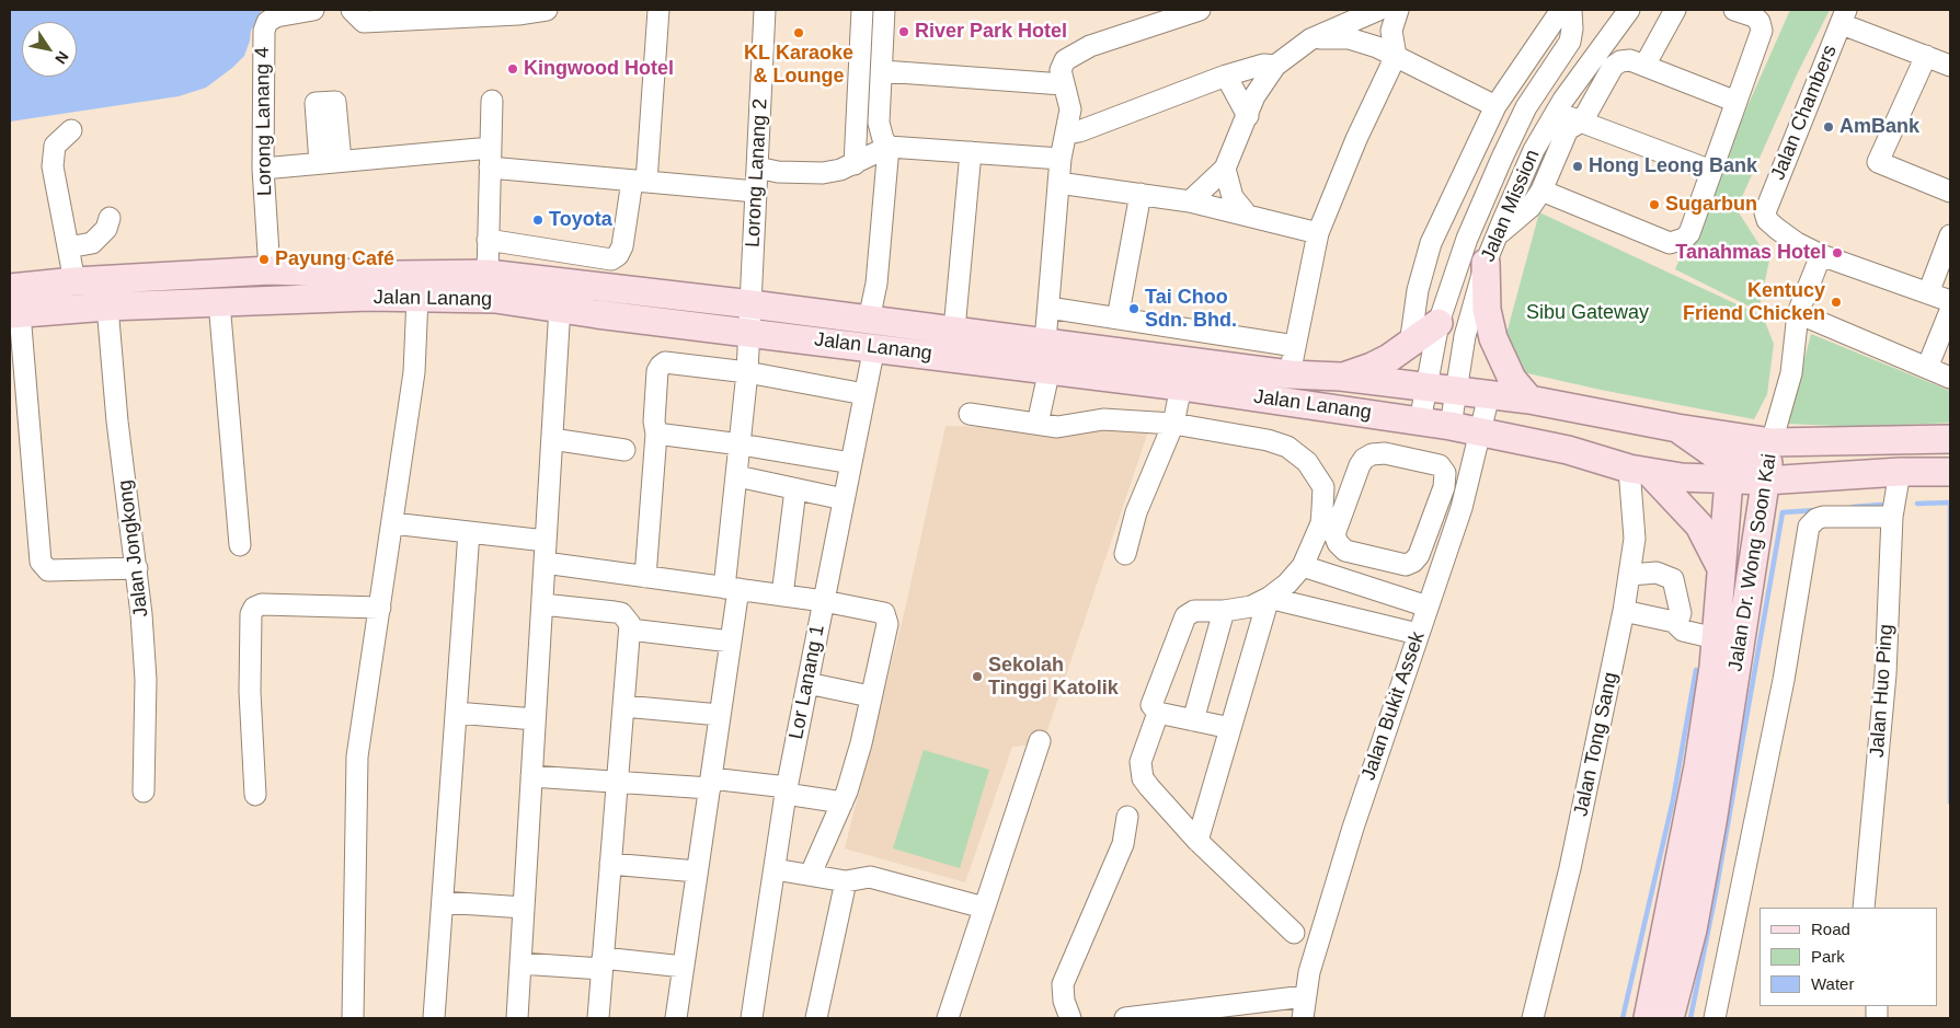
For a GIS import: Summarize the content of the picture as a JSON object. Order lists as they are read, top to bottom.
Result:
{
  "streets": {
    "main road": ["Jalan Lanang", "Jalan Dr. Wong Soon Kai"],
    "street": [
      "Jalan Chambers",
      "Lorong Lanang 4",
      "Lorong Lanang 2",
      "Jalan Mission",
      "Jalan Jongkong",
      "Lor Lanang 1",
      "Jalan Huo Ping",
      "Jalan Bukit Assek",
      "Jalan Tong Sang"
    ]
  },
  "crossings": [
    ["Lorong Lanang 4", "Jalan Lanang"],
    ["Lorong Lanang 2", "Jalan Lanang"],
    ["Jalan Mission", "Jalan Lanang"],
    ["Jalan Lanang", "Jalan Jongkong"],
    ["Jalan Lanang", "Jalan Dr. Wong Soon Kai"],
    ["Jalan Lanang", "Lor Lanang 1"],
    ["Jalan Lanang", "Jalan Huo Ping"],
    ["Jalan Lanang", "Jalan Bukit Assek"],
    ["Jalan Lanang", "Jalan Tong Sang"]
  ],
  "parks": ["Sibu Gateway"],
  "places": [
    "River Park Hotel",
    "KL Karaoke & Lounge",
    "Kingwood Hotel",
    "AmBank",
    "Hong Leong Bank",
    "Sugarbun",
    "Toyota",
    "Tanahmas Hotel",
    "Payung Café",
    "Kentucy Friend Chicken",
    "Tai Choo Sdn. Bhd.",
    "Sekolah Tinggi Katolik"
  ],
  "legend": ["Road", "Park", "Water"],
  "north": "bottom right"
}
